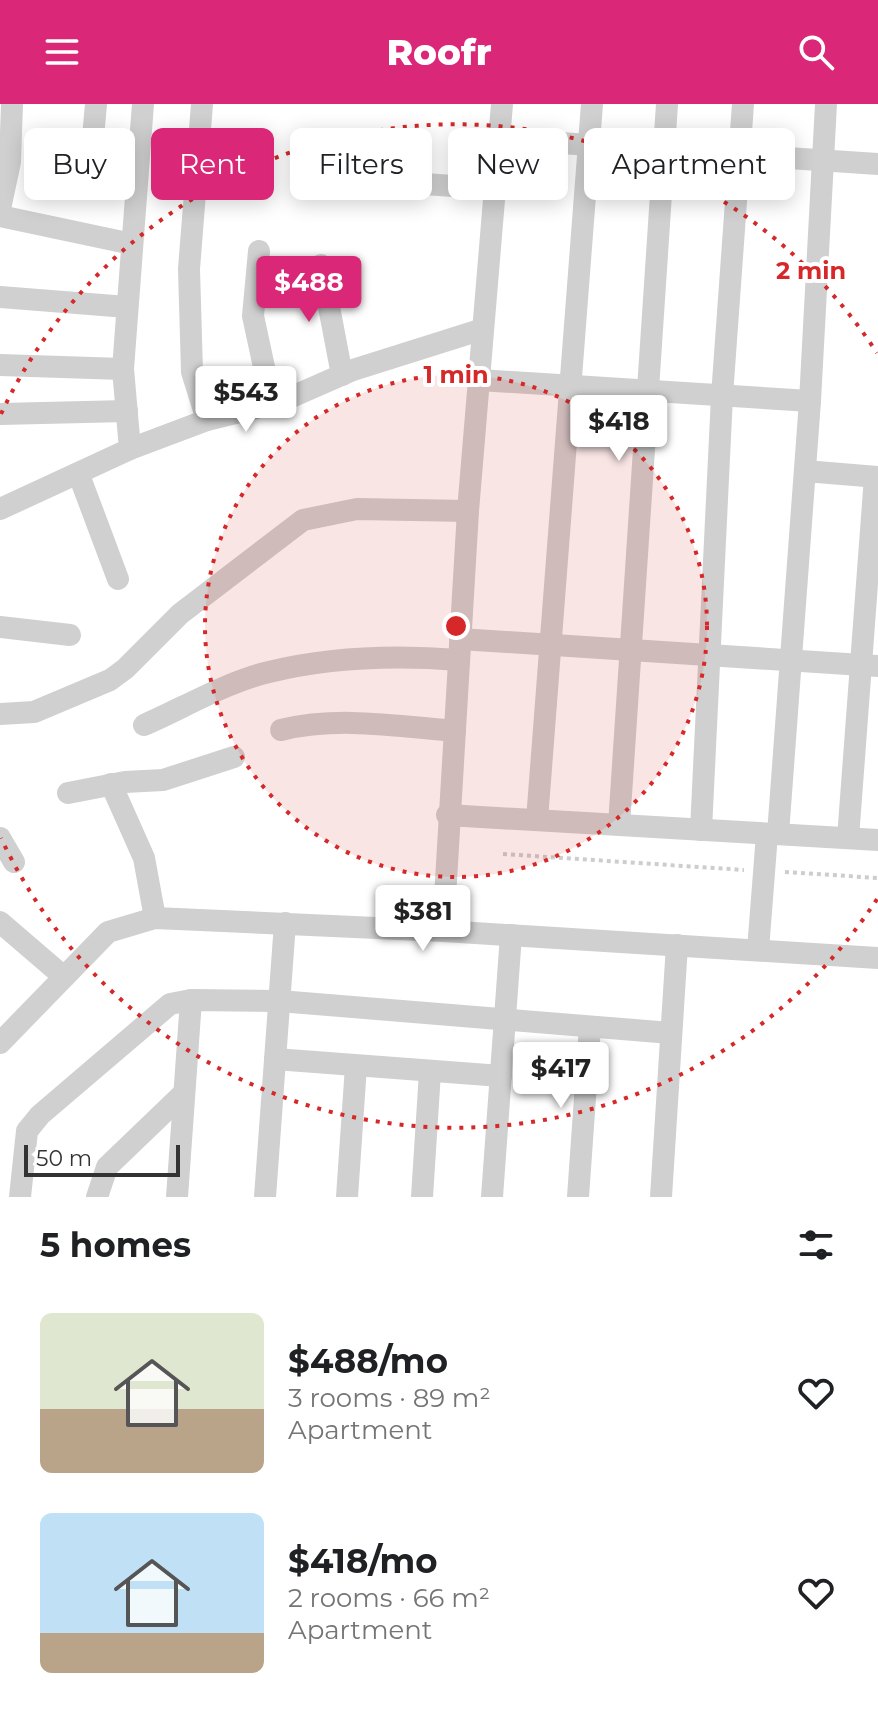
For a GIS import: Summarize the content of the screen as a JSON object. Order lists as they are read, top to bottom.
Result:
{
  "scale_bar": "50 m",
  "page": {
    "header": "Roofr",
    "chip": [
      "Buy",
      "Rent",
      "Filters",
      "New",
      "Apartment"
    ],
    "price": [
      "$488",
      "$543",
      "$418",
      "$381",
      "$417"
    ],
    "scale": "50 m",
    "heading": "5 homes",
    "list": [
      {
        "name": "$488/mo",
        "note": "3 rooms · 89 m² · Apartment"
      },
      {
        "name": "$418/mo",
        "note": "2 rooms · 66 m² · Apartment"
      }
    ]
  },
  "rings": ["2 min", "1 min"]
}
